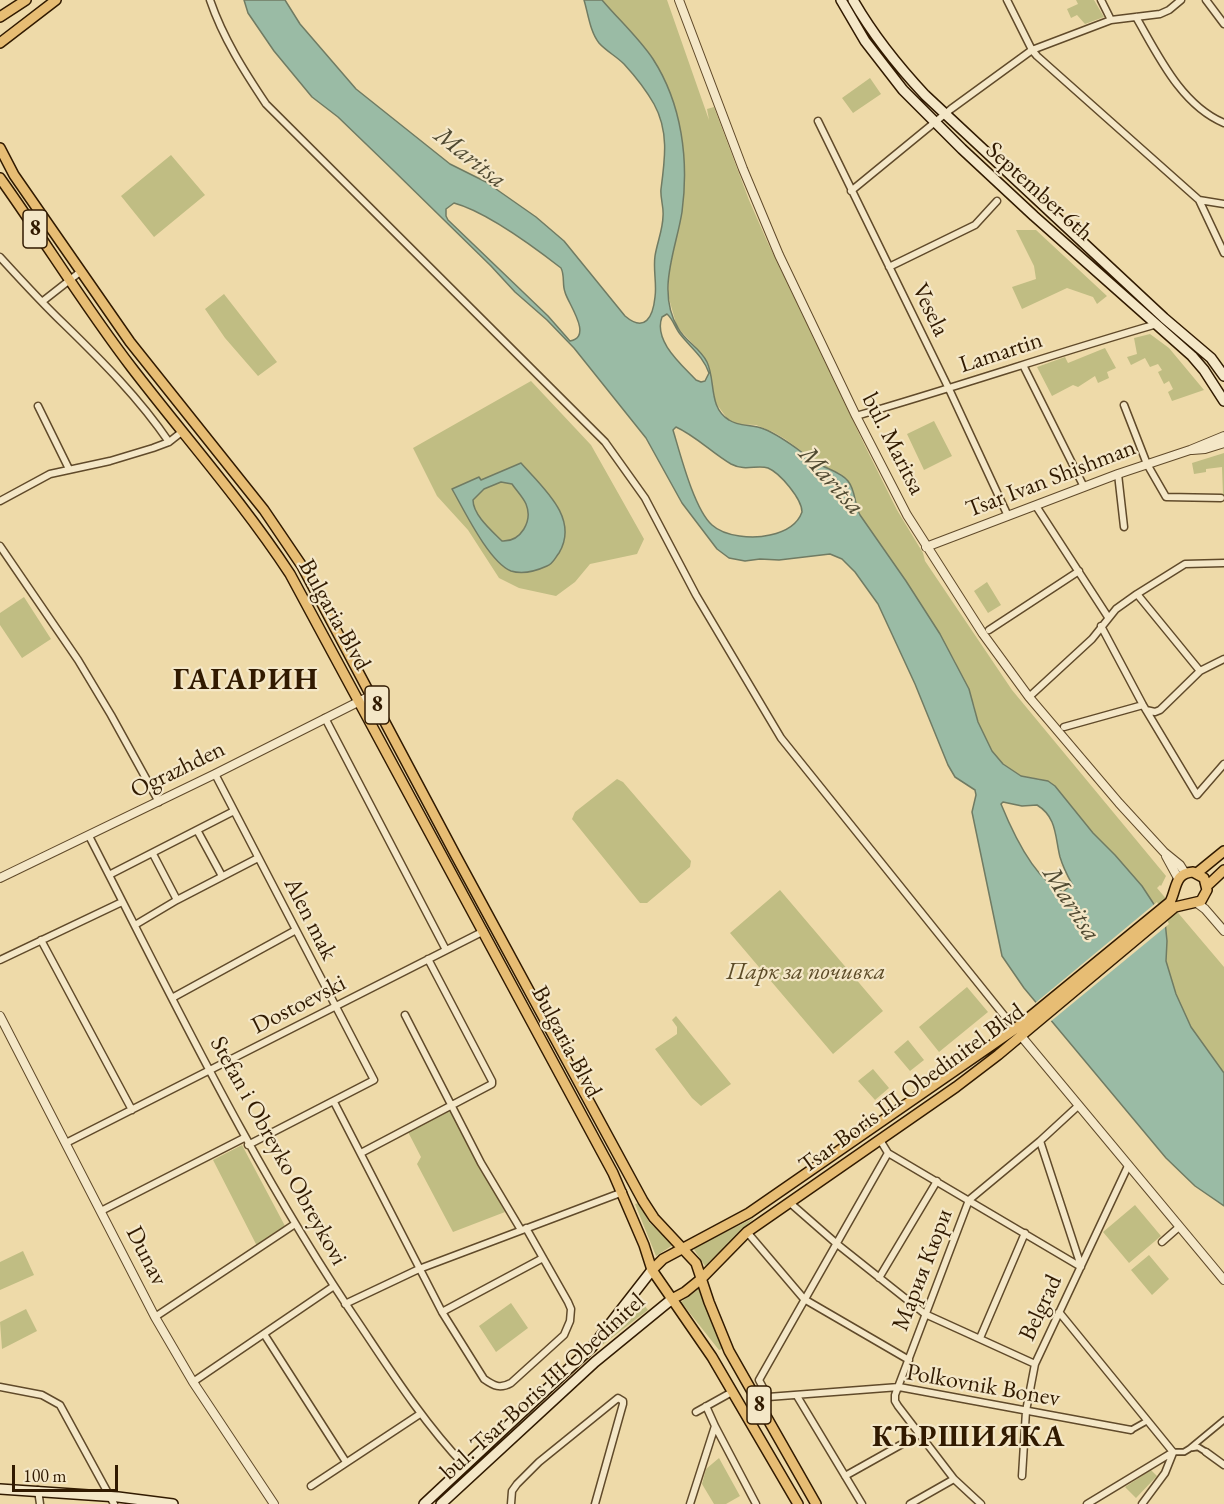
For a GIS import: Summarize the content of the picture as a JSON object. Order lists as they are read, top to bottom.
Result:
{
  "streets": {
    "main road": [
      "September 6th",
      "8",
      "Bulgaria Blvd",
      "Tsar Boris III Obedinitel Blvd",
      "bul. Tsar Boris III Obedinitel"
    ],
    "street": [
      "Vesela",
      "Lamartin",
      "bul. Maritsa",
      "Tsar Ivan Shishman",
      "Ograzhden",
      "Alen mak",
      "Dostoevski",
      "Stefan i Obreyko Obreykovi",
      "Dunav",
      "Мария Кюри",
      "Belgrad",
      "Polkovnik Bonev"
    ]
  },
  "crossings": [
    ["September 6th", "Lamartin"],
    ["8", "Bulgaria Blvd"],
    ["8", "Ograzhden"],
    ["8", "Tsar Boris III Obedinitel Blvd"],
    ["8", "Polkovnik Bonev"],
    ["8", "bul. Tsar Boris III Obedinitel"],
    ["Vesela", "Lamartin"],
    ["Vesela", "Tsar Ivan Shishman"],
    ["Lamartin", "bul. Maritsa"],
    ["bul. Maritsa", "Tsar Ivan Shishman"],
    ["Bulgaria Blvd", "Ograzhden"],
    ["Bulgaria Blvd", "Dostoevski"],
    ["Bulgaria Blvd", "Tsar Boris III Obedinitel Blvd"],
    ["Bulgaria Blvd", "bul. Tsar Boris III Obedinitel"],
    ["Ograzhden", "Alen mak"],
    ["Ograzhden", "Stefan i Obreyko Obreykovi"],
    ["Alen mak", "Dostoevski"],
    ["Dostoevski", "Stefan i Obreyko Obreykovi"],
    ["Dostoevski", "Dunav"],
    ["Tsar Boris III Obedinitel Blvd", "bul. Tsar Boris III Obedinitel"],
    ["Stefan i Obreyko Obreykovi", "bul. Tsar Boris III Obedinitel"],
    ["Мария Кюри", "Polkovnik Bonev"],
    ["Belgrad", "Polkovnik Bonev"]
  ],
  "districts": ["ГАГАРИН", "КЪРШИЯКА"],
  "water": ["Maritsa"],
  "parks": ["Парк за почивка"],
  "scale_bar": "100 m"
}
